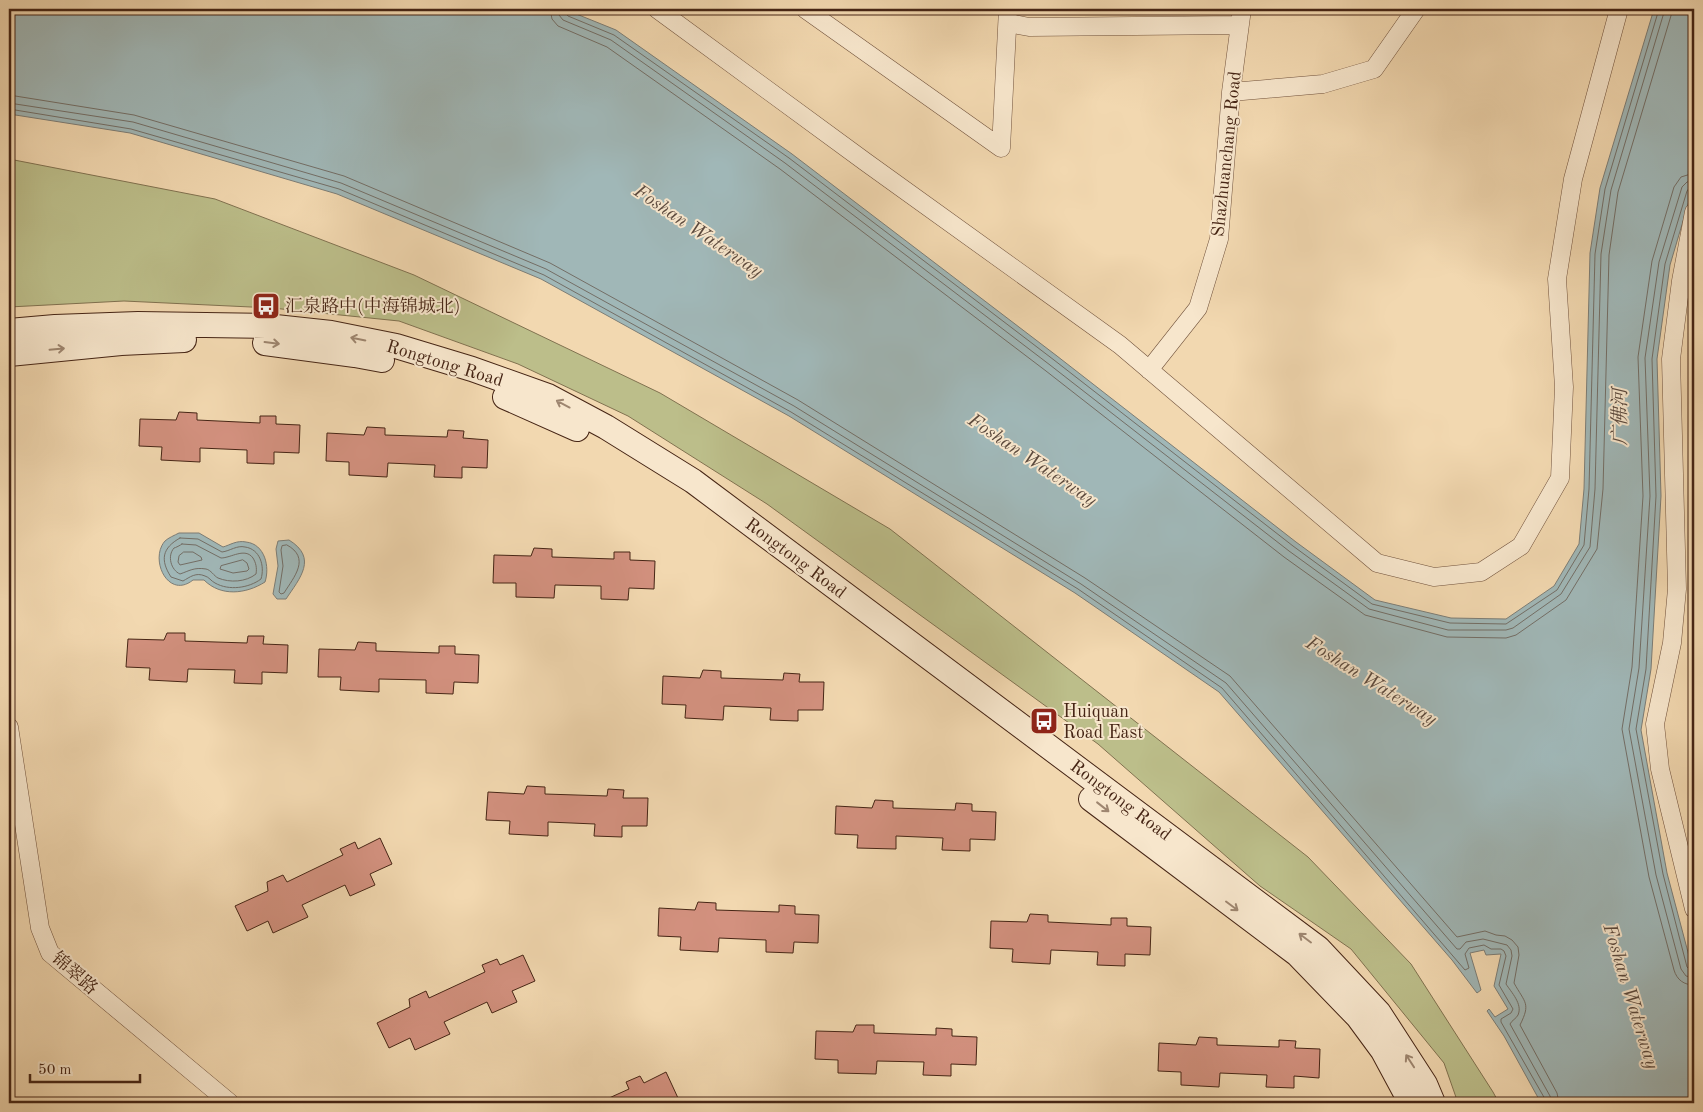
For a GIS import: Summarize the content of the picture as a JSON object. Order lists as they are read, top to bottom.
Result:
{
  "streets": {
    "main road": ["Rongtong Road"],
    "street": ["Shazhuanchang Road", "锦翠路"]
  },
  "water": ["Foshan Waterway", "广佛河"],
  "places": {
    "bus stop": ["汇泉路中(中海锦城北)", "Huiquan Road East"]
  },
  "scale_bar": "50 m"
}
